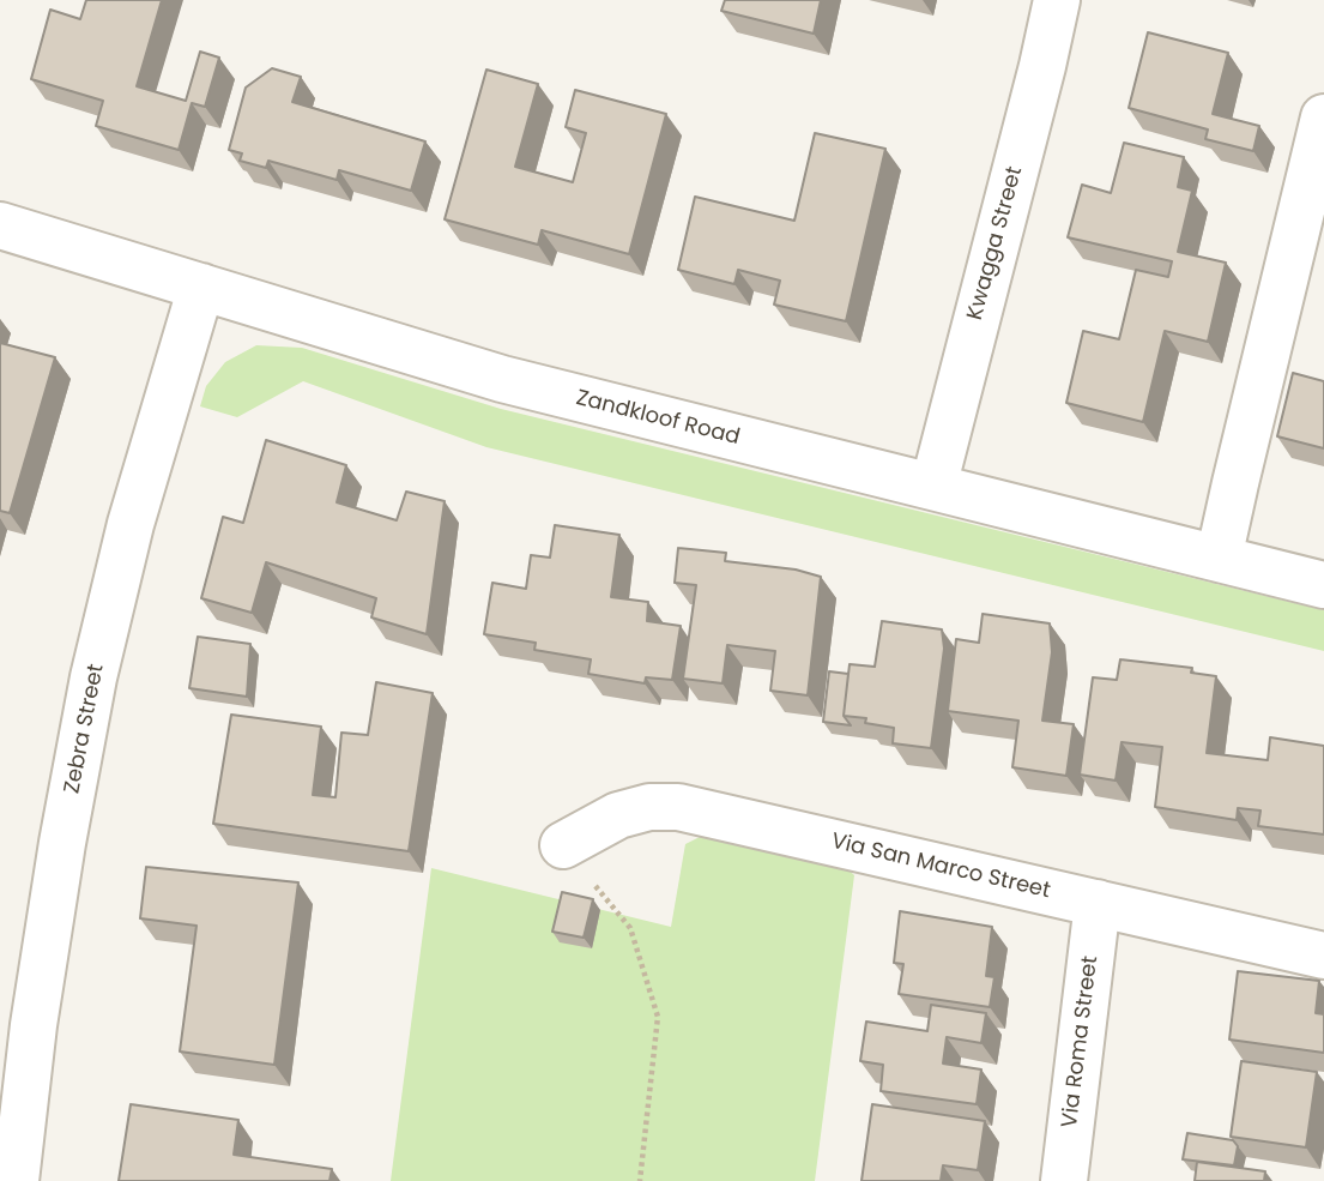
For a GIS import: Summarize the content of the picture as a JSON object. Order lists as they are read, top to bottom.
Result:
{
  "streets": {
    "street": [
      "Kwagga Street",
      "Zandkloof Road",
      "Zebra Street",
      "Via San Marco Street",
      "Via Roma Street"
    ]
  },
  "crossings": [
    ["Kwagga Street", "Zandkloof Road"],
    ["Zandkloof Road", "Zebra Street"],
    ["Via San Marco Street", "Via Roma Street"]
  ]
}
